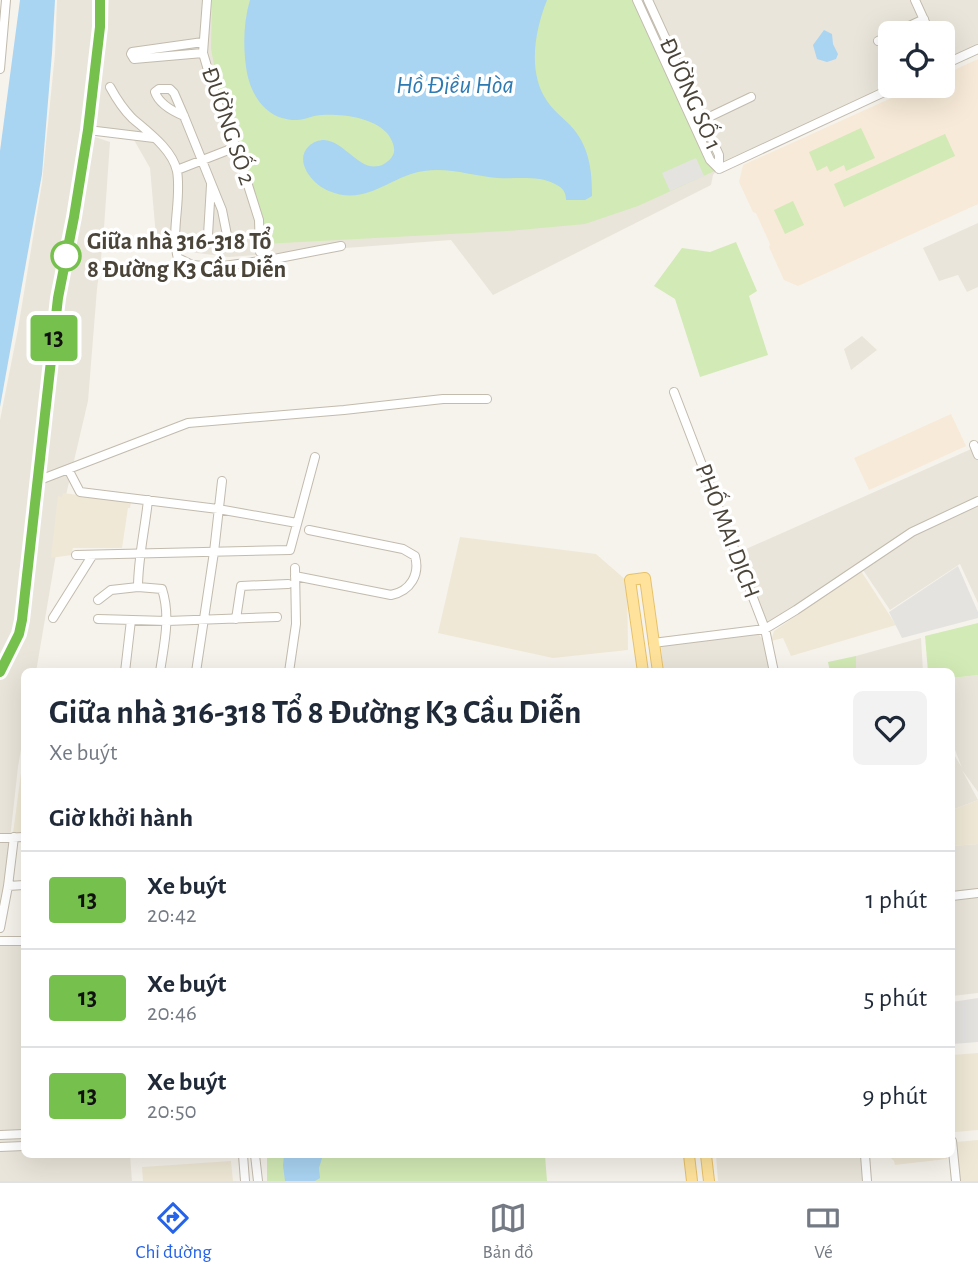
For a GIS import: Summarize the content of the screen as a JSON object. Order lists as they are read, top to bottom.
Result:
{
  "streets": {
    "street": ["ĐƯỜNG SỐ 1", "ĐƯỜNG SỐ 2", "PHỐ MAI DỊCH"]
  },
  "water": ["Hồ Điều Hòa"],
  "places": ["Giữa nhà 316-318 Tổ 8 Đường K3 Cầu Diễn"],
  "lines": ["bus line 13"],
  "page": {
    "on_map": "13",
    "heading": [
      ["Giữa nhà 316-318 Tổ 8 Đường K3 Cầu Diễn", "Xe buýt"],
      "Giờ khởi hành"
    ],
    "list": [
      {
        "mark": "13",
        "name": "Xe buýt",
        "note": "20:42",
        "value": "1 phút"
      },
      {
        "mark": "13",
        "name": "Xe buýt",
        "note": "20:46",
        "value": "5 phút"
      },
      {
        "mark": "13",
        "name": "Xe buýt",
        "note": "20:50",
        "value": "9 phút"
      }
    ],
    "tabs": ["Chỉ đường", "Bản đồ", "Vé"]
  }
}
